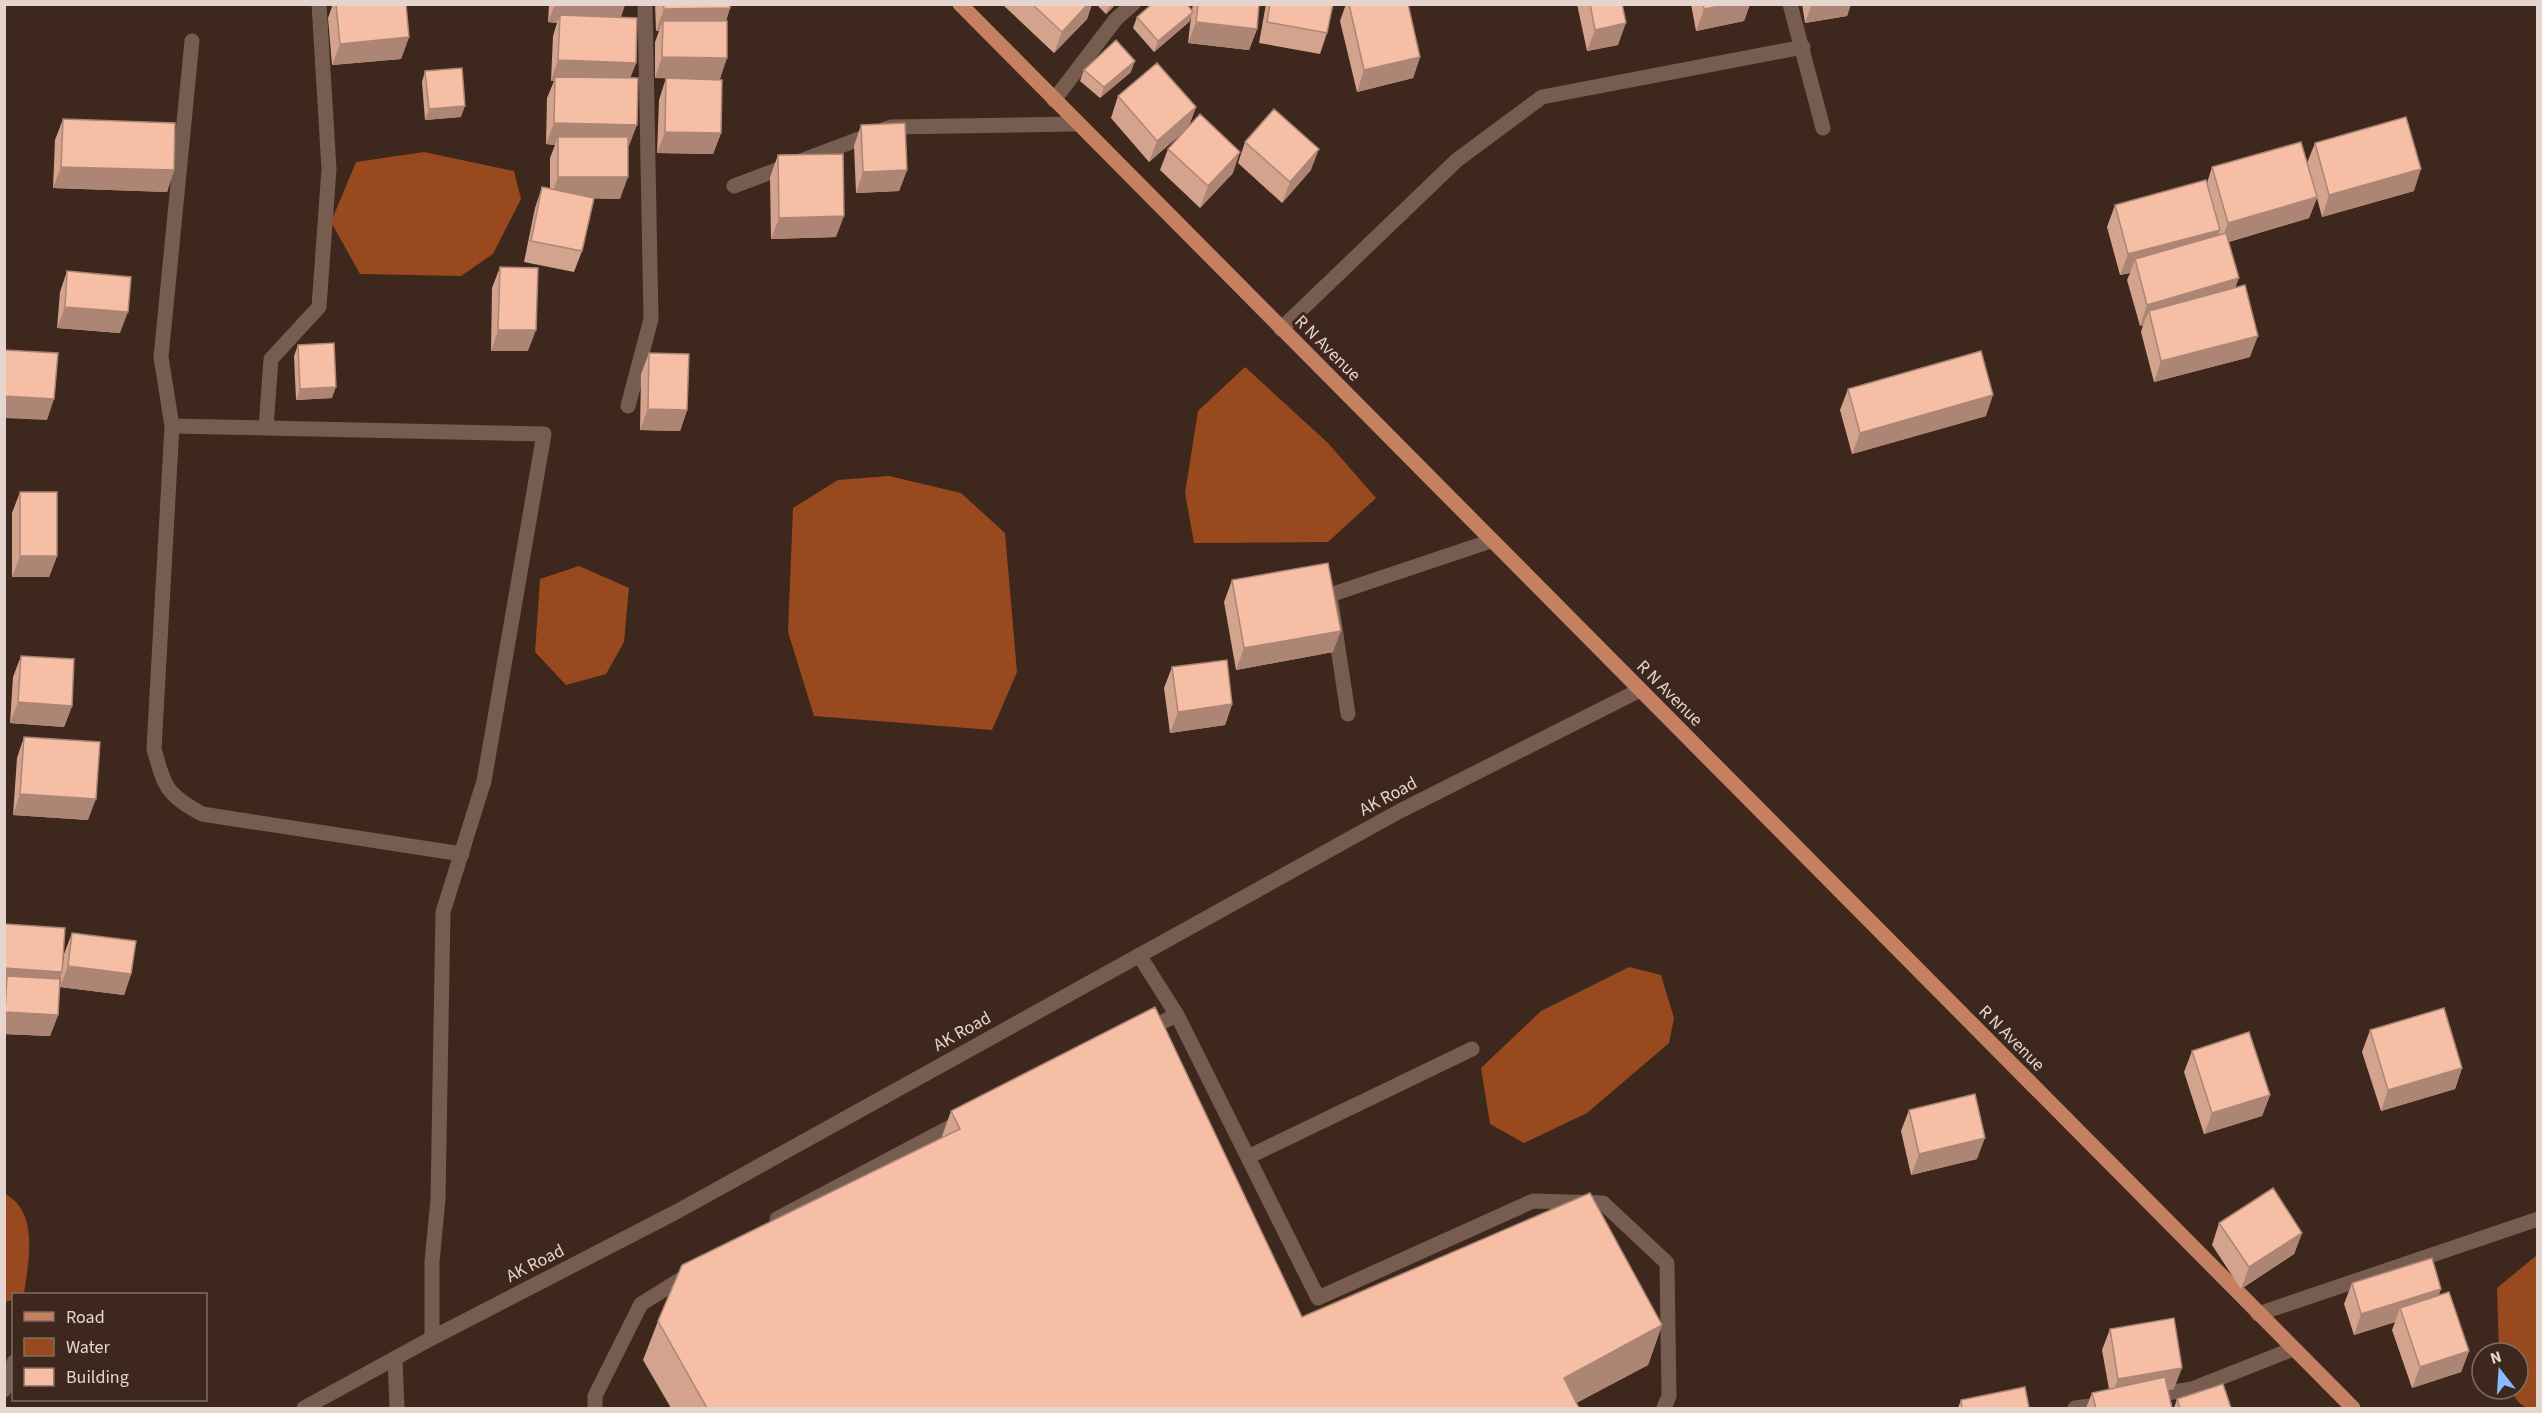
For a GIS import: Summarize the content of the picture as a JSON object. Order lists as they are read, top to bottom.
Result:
{
  "streets": {
    "main road": ["R N Avenue"],
    "street": ["AK Road"]
  },
  "crossings": [
    ["R N Avenue", "AK Road"]
  ],
  "legend": ["Road", "Water", "Building"],
  "north": "top"
}
